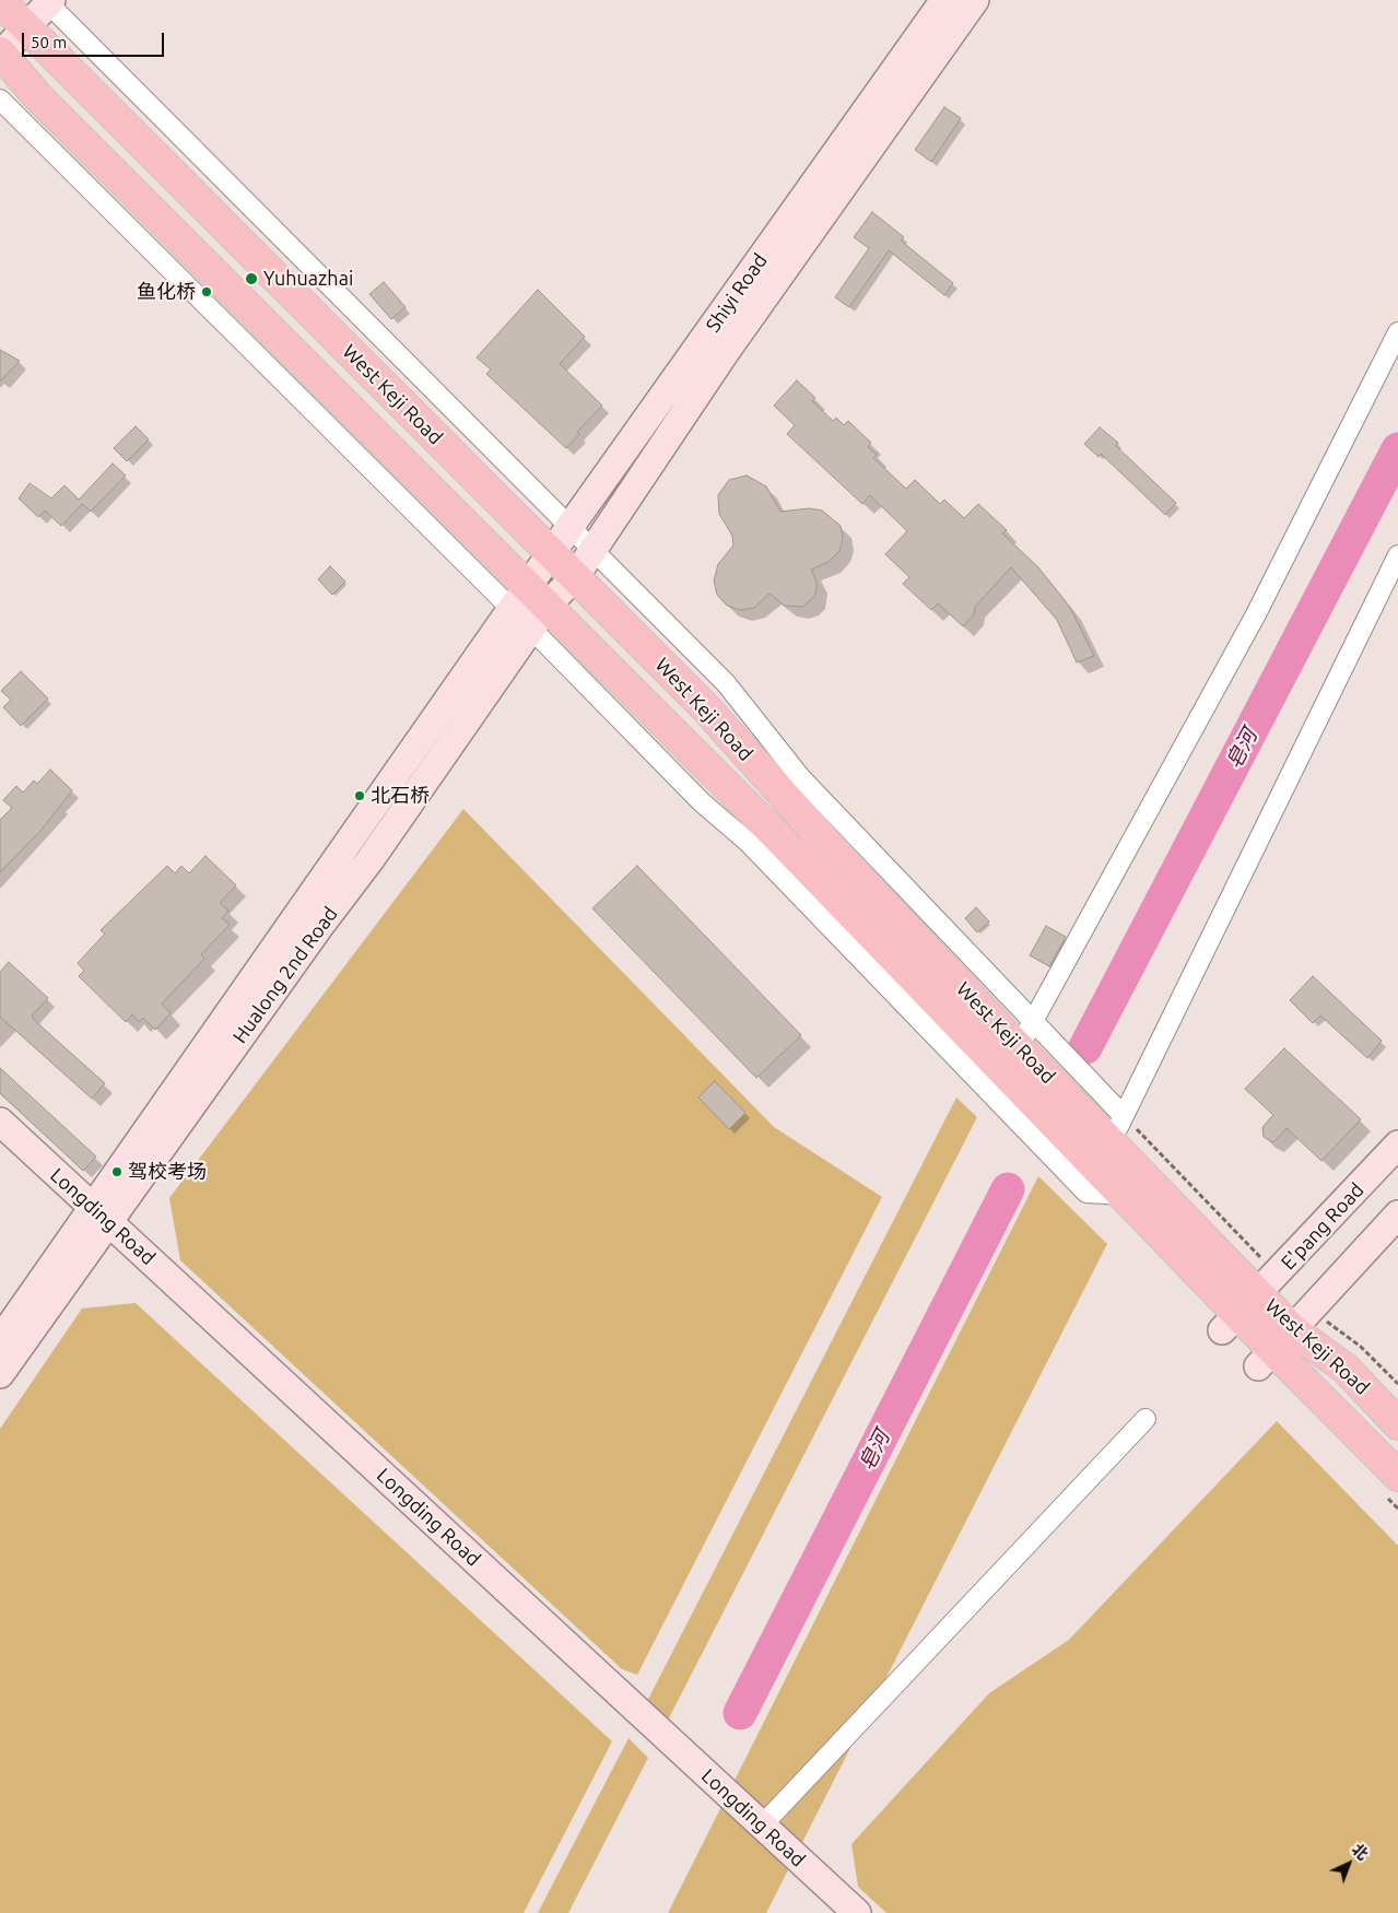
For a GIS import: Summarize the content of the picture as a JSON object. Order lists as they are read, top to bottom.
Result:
{
  "streets": {
    "main road": ["West Keji Road"],
    "street": [
      "Shiyi Road",
      "Hualong 2nd Road",
      "Longding Road",
      "E'pang Road"
    ]
  },
  "crossings": [
    ["Shiyi Road", "West Keji Road"],
    ["Shiyi Road", "Hualong 2nd Road"],
    ["West Keji Road", "Hualong 2nd Road"],
    ["West Keji Road", "E'pang Road"],
    ["Hualong 2nd Road", "Longding Road"]
  ],
  "water": ["皂河"],
  "places": [
    "Yuhuazhai",
    "鱼化桥",
    "北石桥",
    "驾校考场"
  ],
  "scale_bar": "50 m",
  "north": "top right"
}
